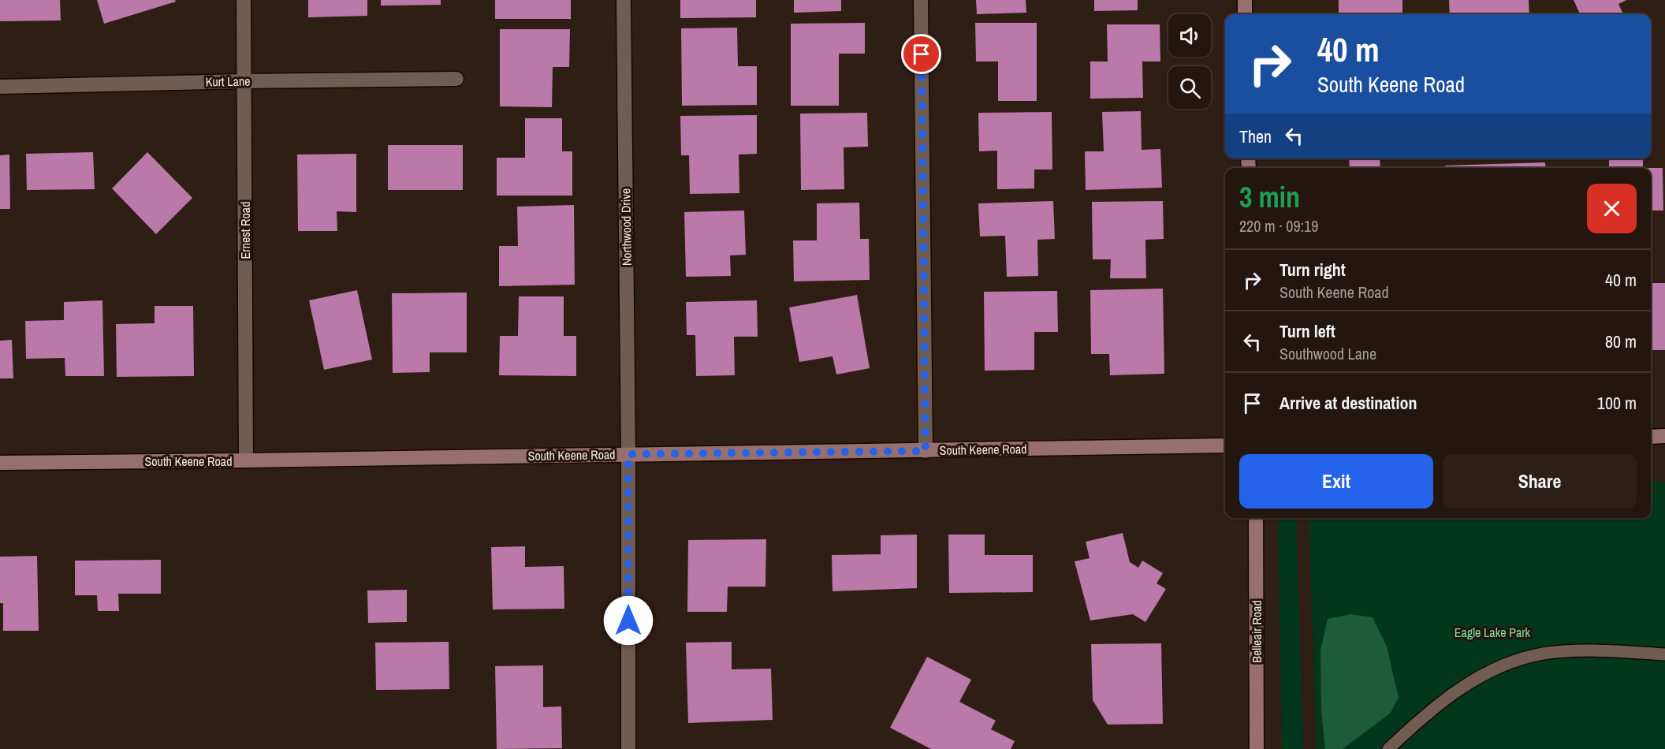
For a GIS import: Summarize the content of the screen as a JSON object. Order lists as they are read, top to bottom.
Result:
{
  "streets": {
    "main road": ["South Keene Road", "Belleair Road"],
    "street": ["Kurt Lane", "Northwood Drive", "Ernest Road"]
  },
  "crossings": [
    ["Kurt Lane", "Ernest Road"],
    ["Northwood Drive", "South Keene Road"],
    ["Ernest Road", "South Keene Road"]
  ],
  "parks": ["Eagle Lake Park"],
  "page": {
    "turn": ["40 m", "South Keene Road"],
    "then": "Then",
    "heading": ["3 min", "220 m · 09:19"],
    "list": [
      {
        "name": "Turn right",
        "note": "South Keene Road",
        "value": "40 m"
      },
      {
        "name": "Turn left",
        "note": "Southwood Lane",
        "value": "80 m"
      },
      {
        "name": "Arrive at destination",
        "value": "100 m"
      }
    ],
    "buttons": ["Exit", "Share"]
  }
}
